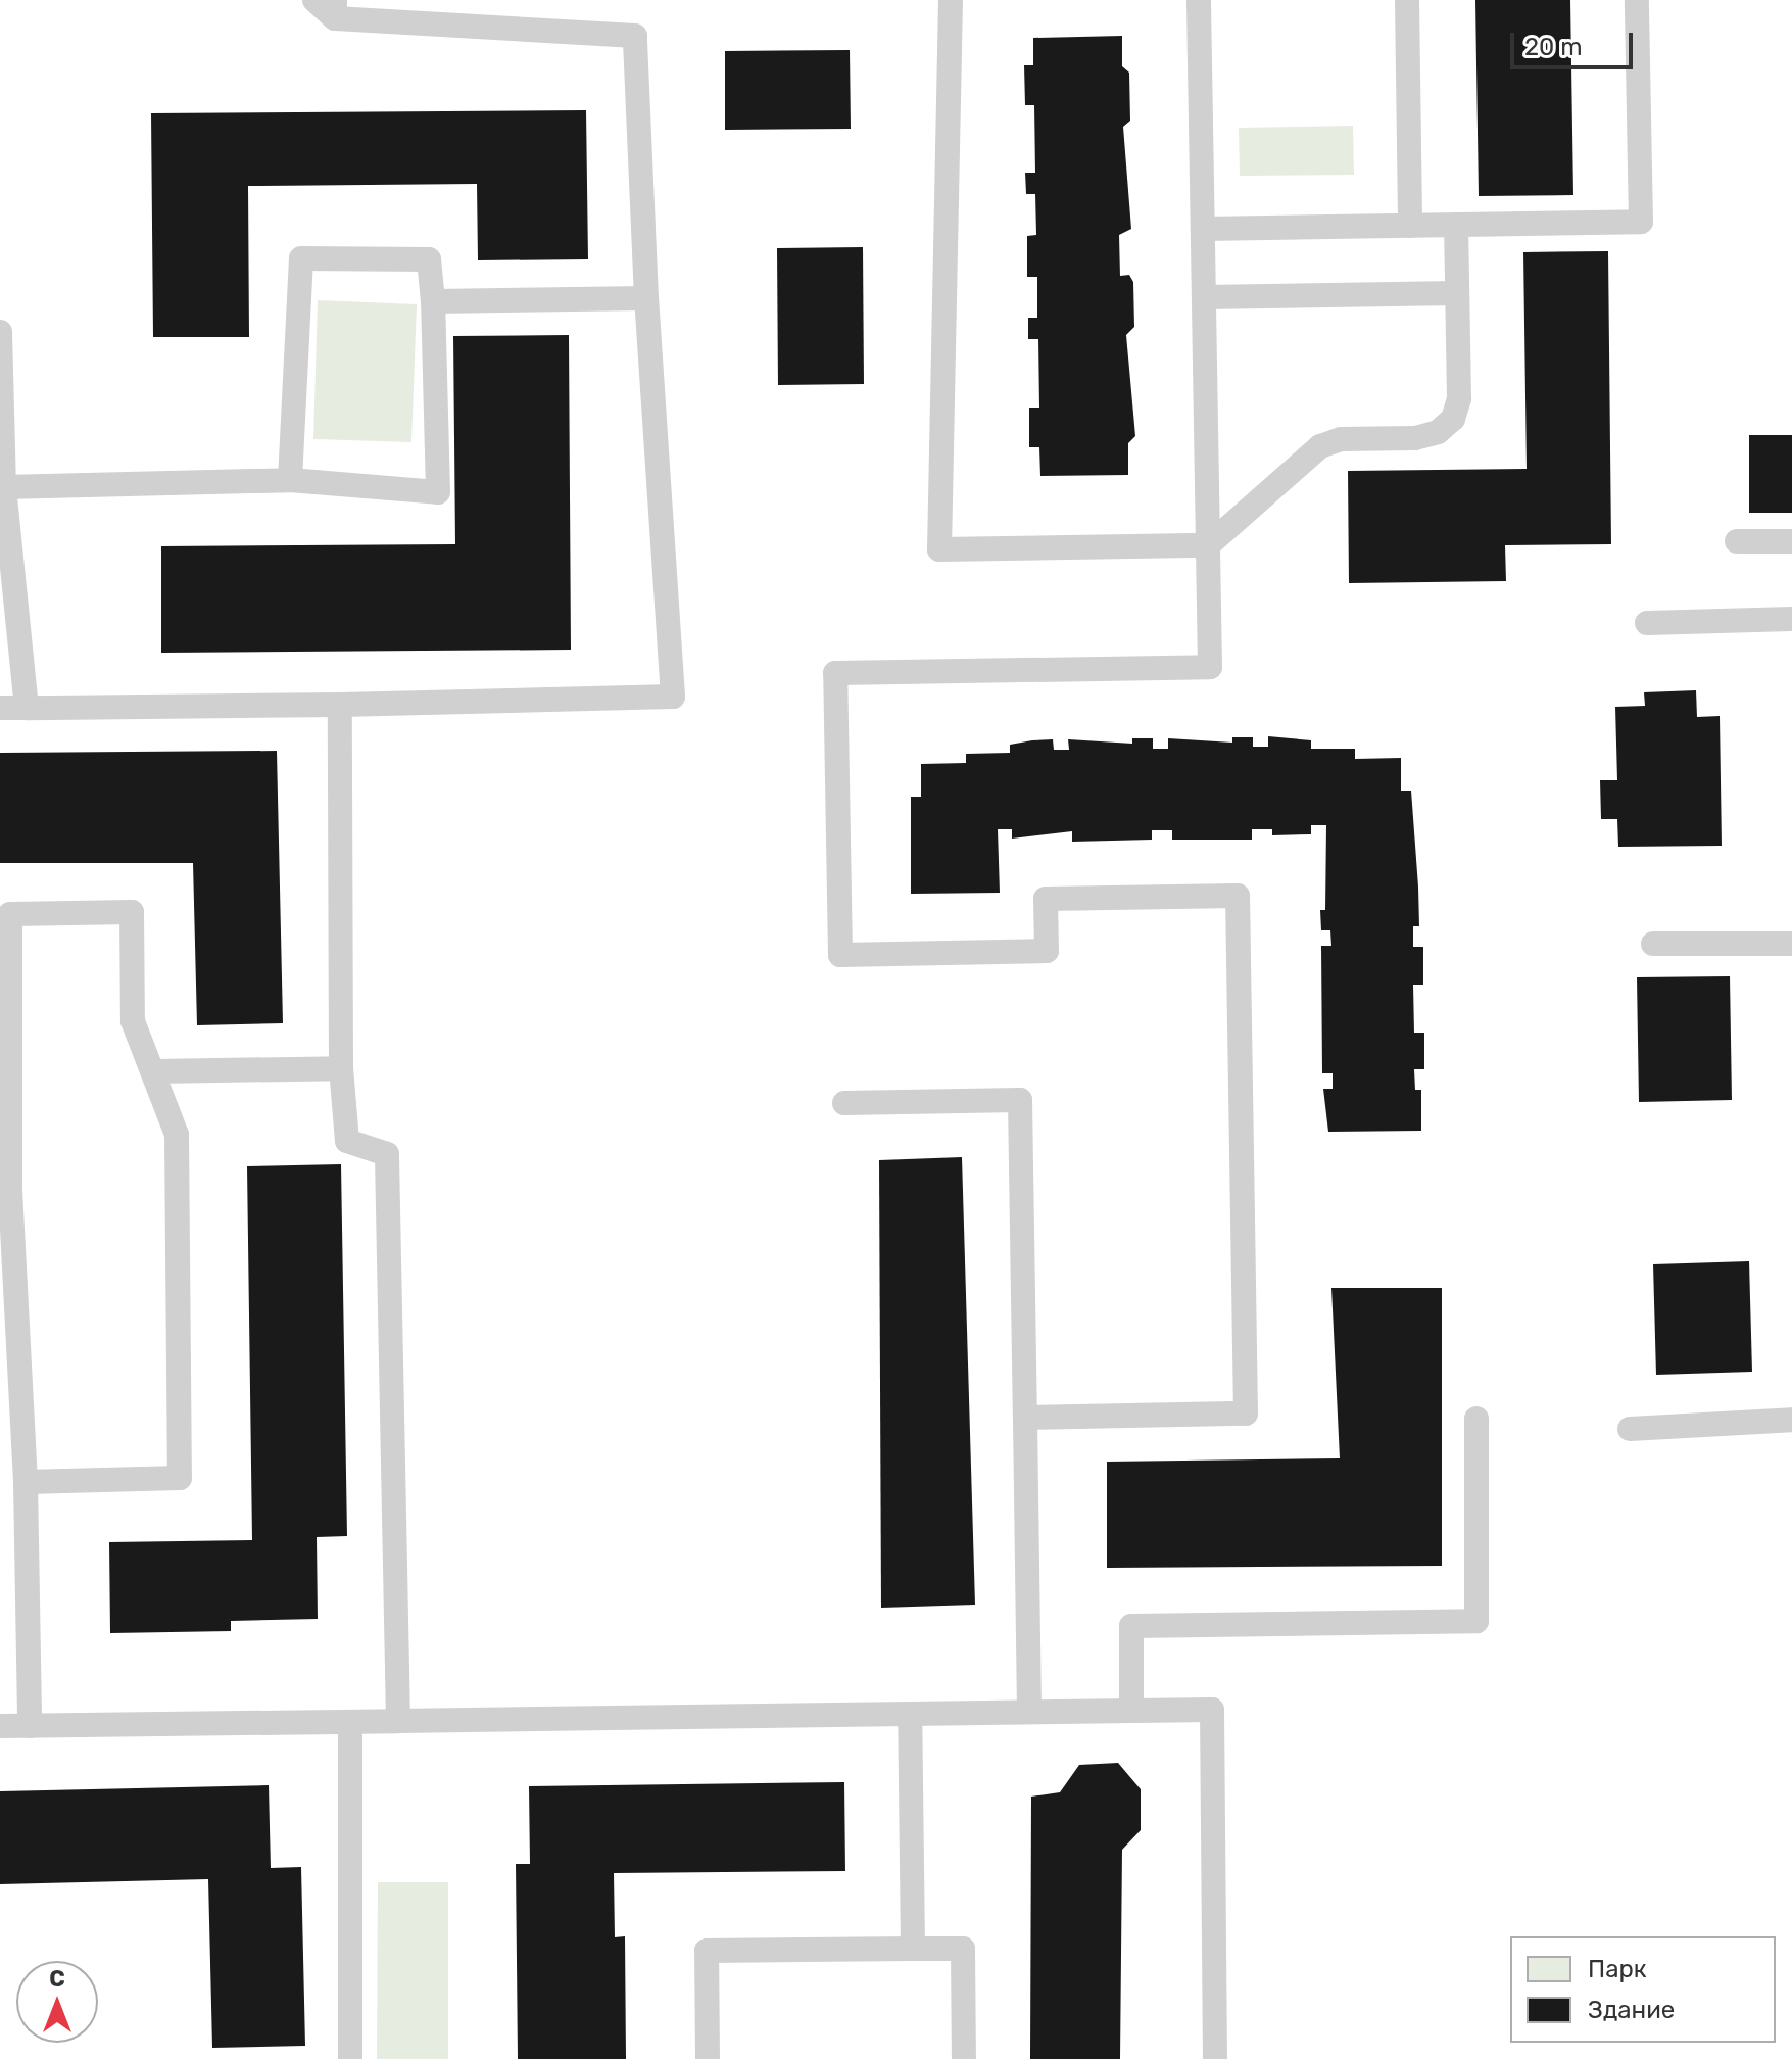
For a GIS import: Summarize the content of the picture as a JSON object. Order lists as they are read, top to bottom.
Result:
{
  "legend": ["Парк", "Здание"],
  "scale_bar": "20 m",
  "north": "top"
}
